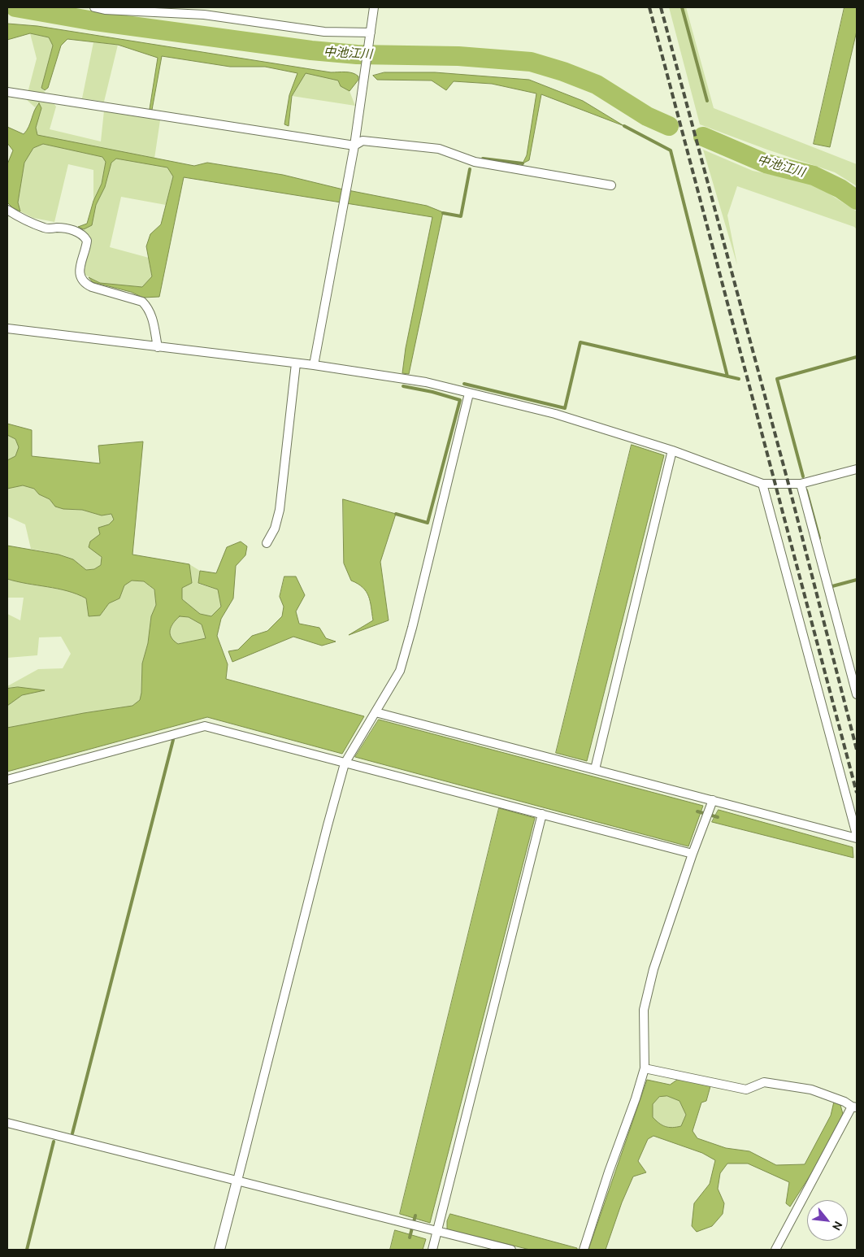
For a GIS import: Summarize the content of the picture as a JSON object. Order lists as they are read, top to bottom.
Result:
{
  "water": ["中池江川"],
  "north": "bottom right"
}
